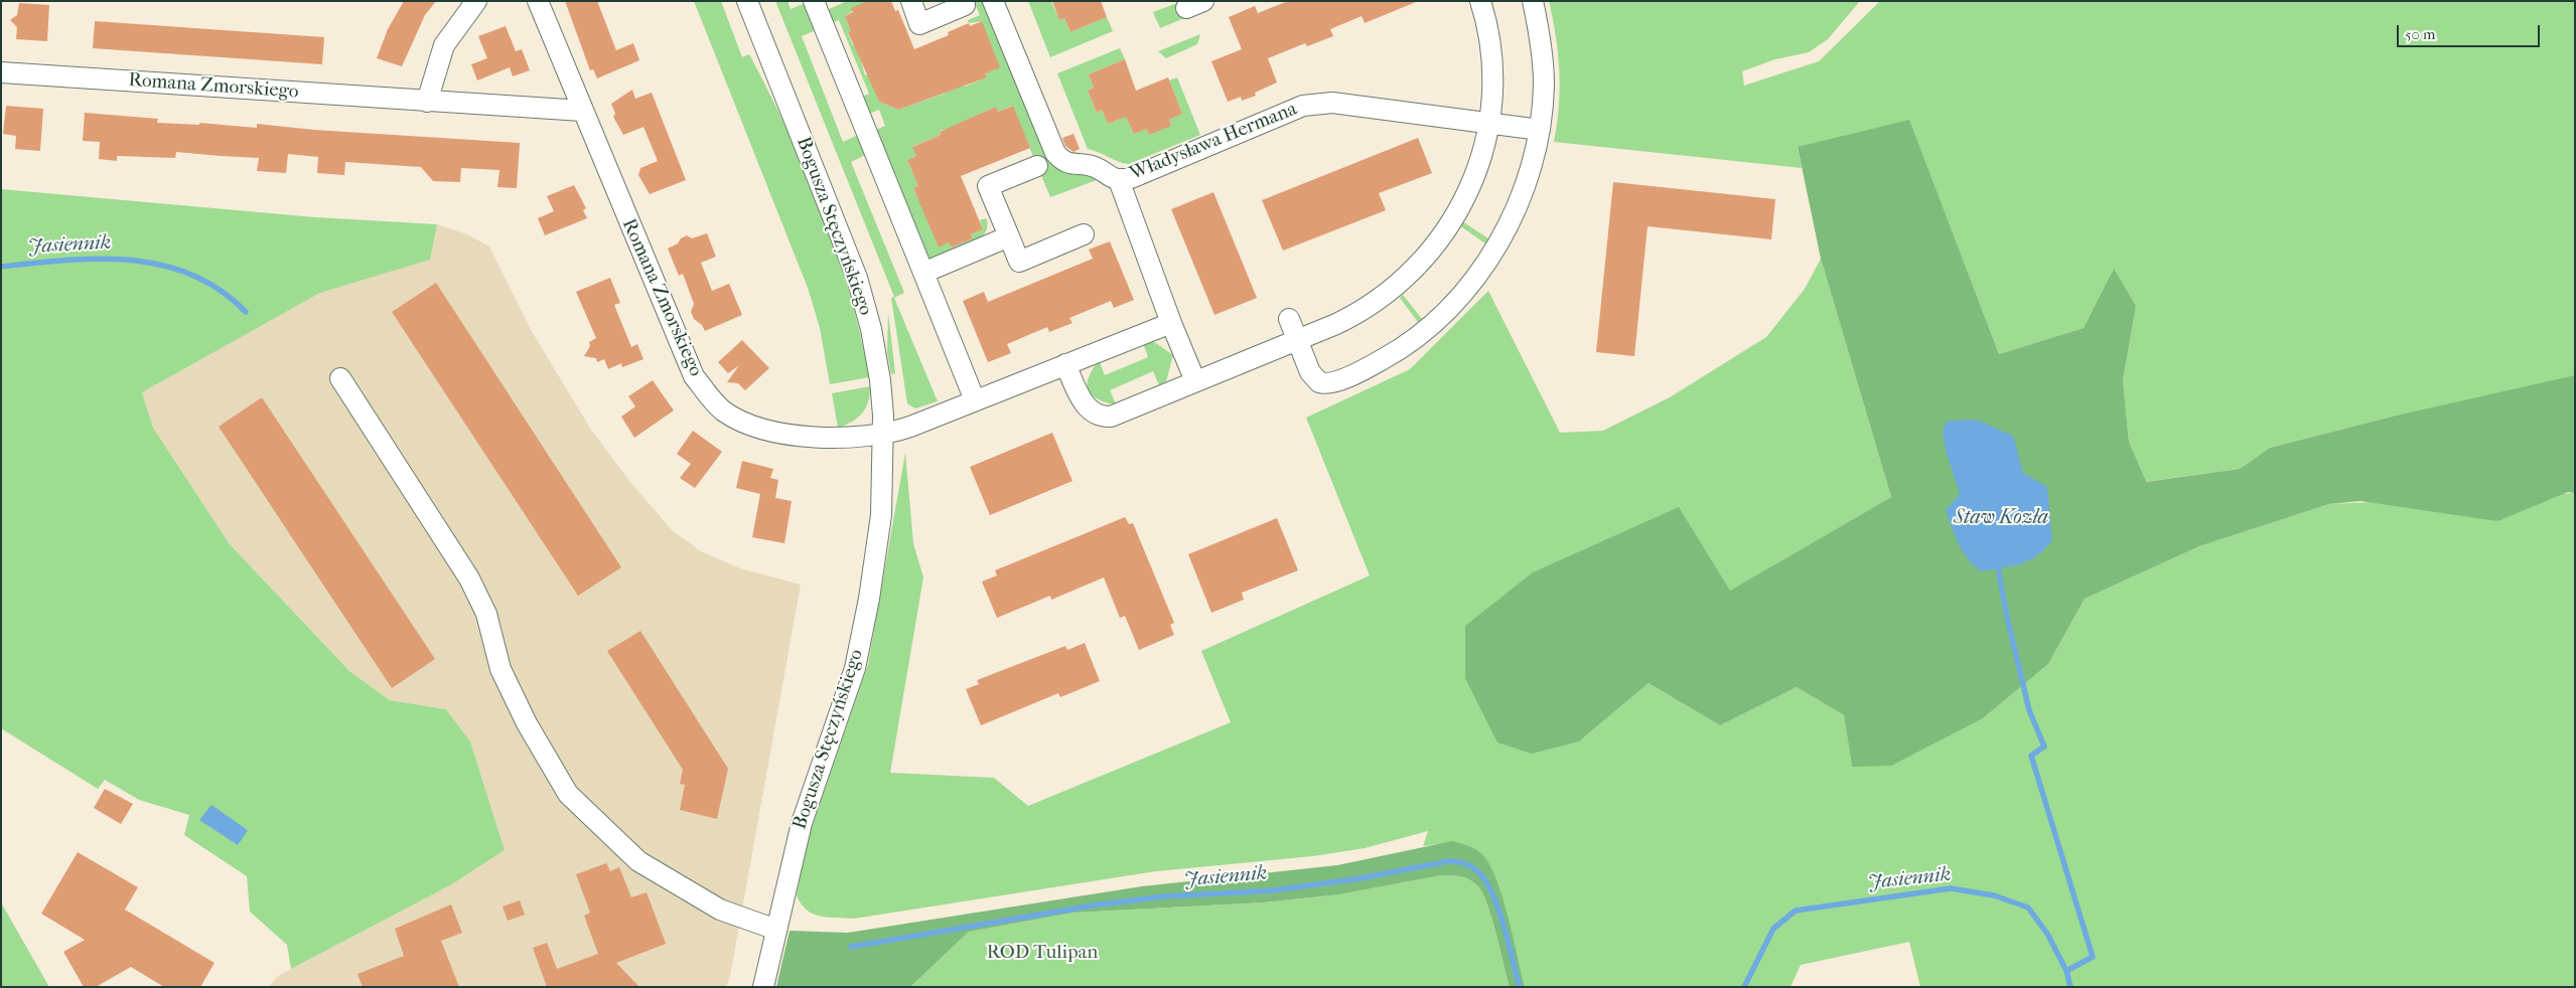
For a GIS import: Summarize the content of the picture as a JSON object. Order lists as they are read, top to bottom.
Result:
{
  "streets": {
    "street": ["Romana Zmorskiego", "Władysława Hermana", "Bogusza Stęczyńskiego"]
  },
  "crossings": [
    ["Romana Zmorskiego", "Władysława Hermana"],
    ["Romana Zmorskiego", "Bogusza Stęczyńskiego"]
  ],
  "water": ["Jasiennik", "Staw Kozła"],
  "parks": ["ROD Tulipan"],
  "scale_bar": "50 m"
}
